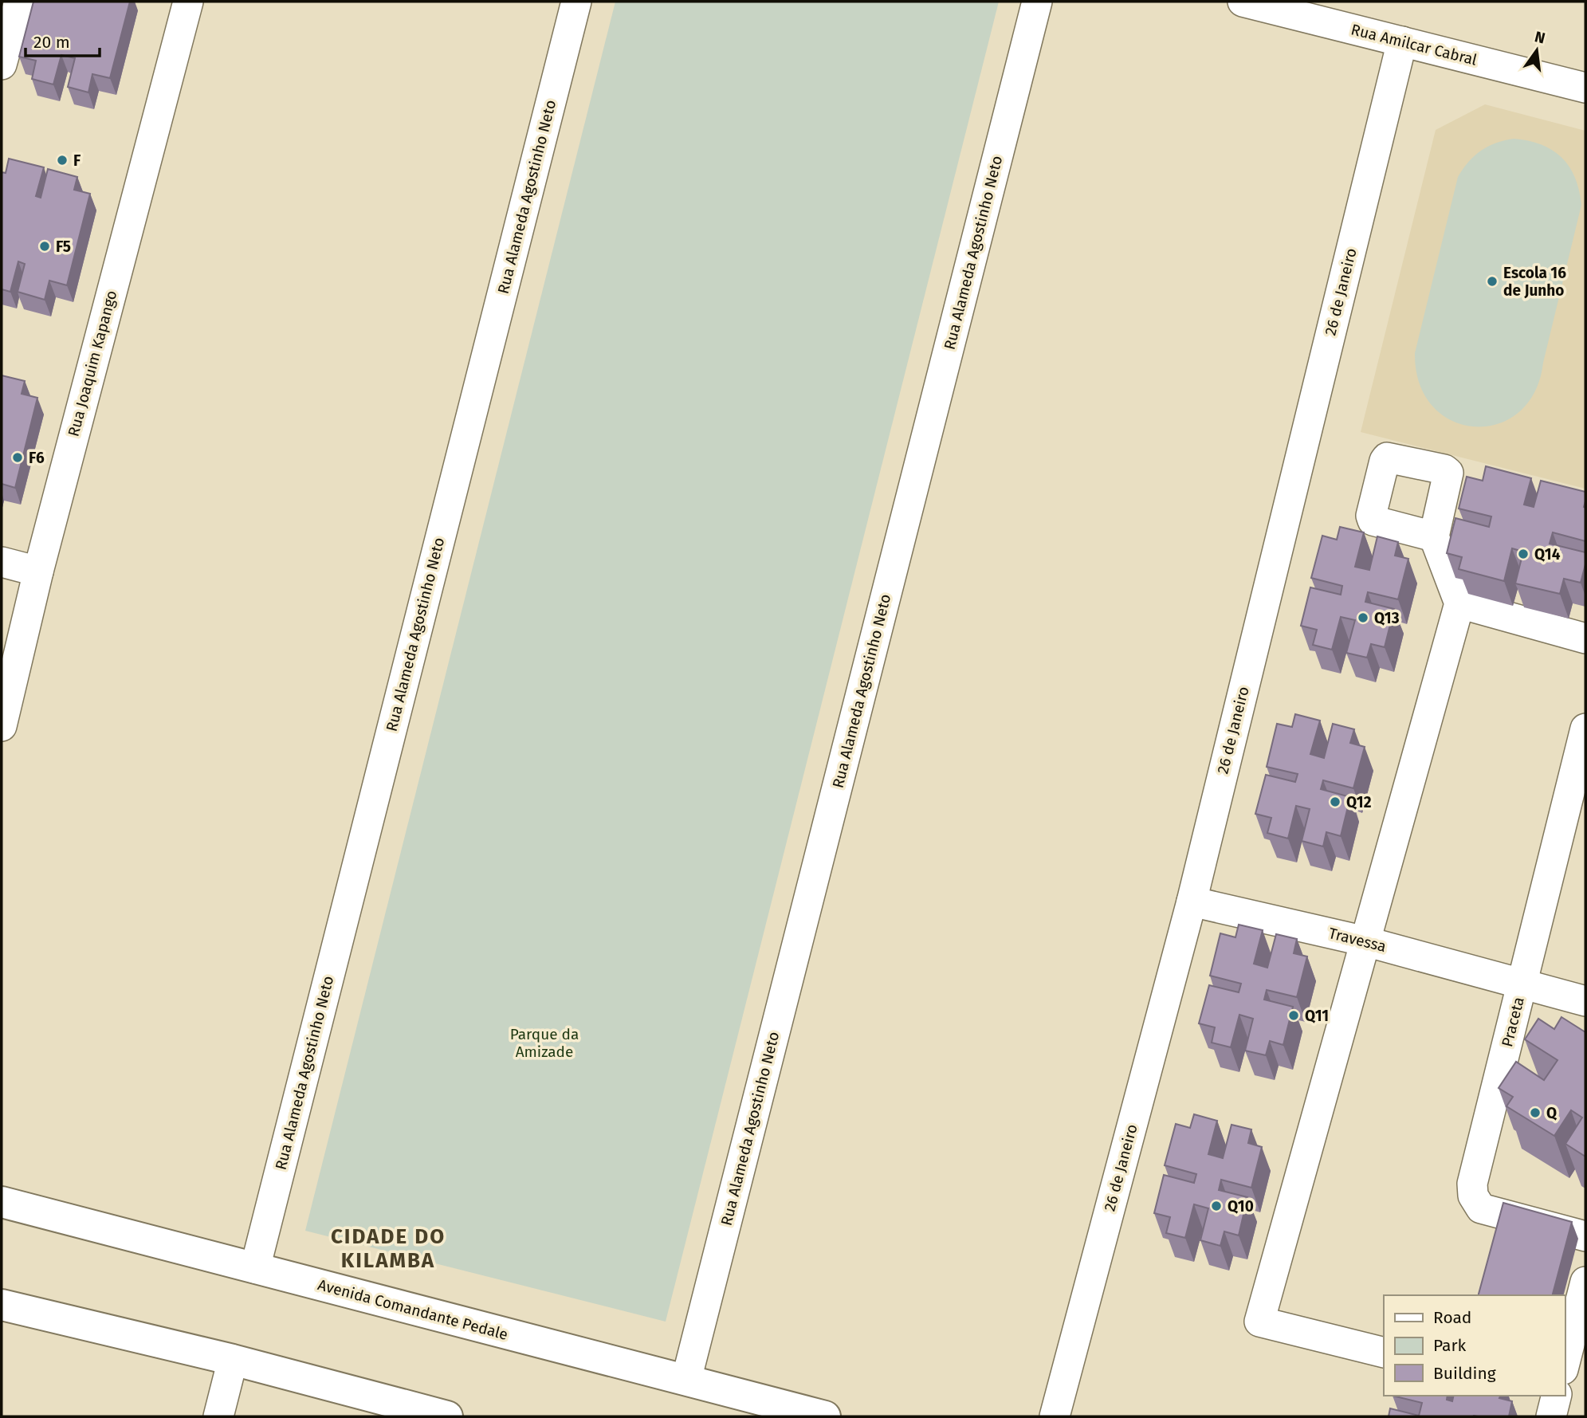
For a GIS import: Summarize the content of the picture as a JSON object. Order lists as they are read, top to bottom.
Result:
{
  "streets": {
    "street": [
      "Rua Amilcar Cabral",
      "Rua Alameda Agostinho Neto",
      "26 de Janeiro",
      "Rua Joaquim Kapango",
      "Travessa",
      "Praceta",
      "Avenida Comandante Pedale"
    ]
  },
  "crossings": [
    ["Rua Amilcar Cabral", "26 de Janeiro"],
    ["Rua Alameda Agostinho Neto", "Avenida Comandante Pedale"],
    ["26 de Janeiro", "Travessa"],
    ["Travessa", "Praceta"]
  ],
  "districts": ["CIDADE DO KILAMBA"],
  "parks": ["Parque da Amizade"],
  "places": [
    "F",
    "F5",
    "Escola 16 de Junho",
    "F6",
    "Q14",
    "Q13",
    "Q12",
    "Q11",
    "Q",
    "Q10"
  ],
  "legend": ["Road", "Park", "Building"],
  "scale_bar": "20 m",
  "north": "top"
}
